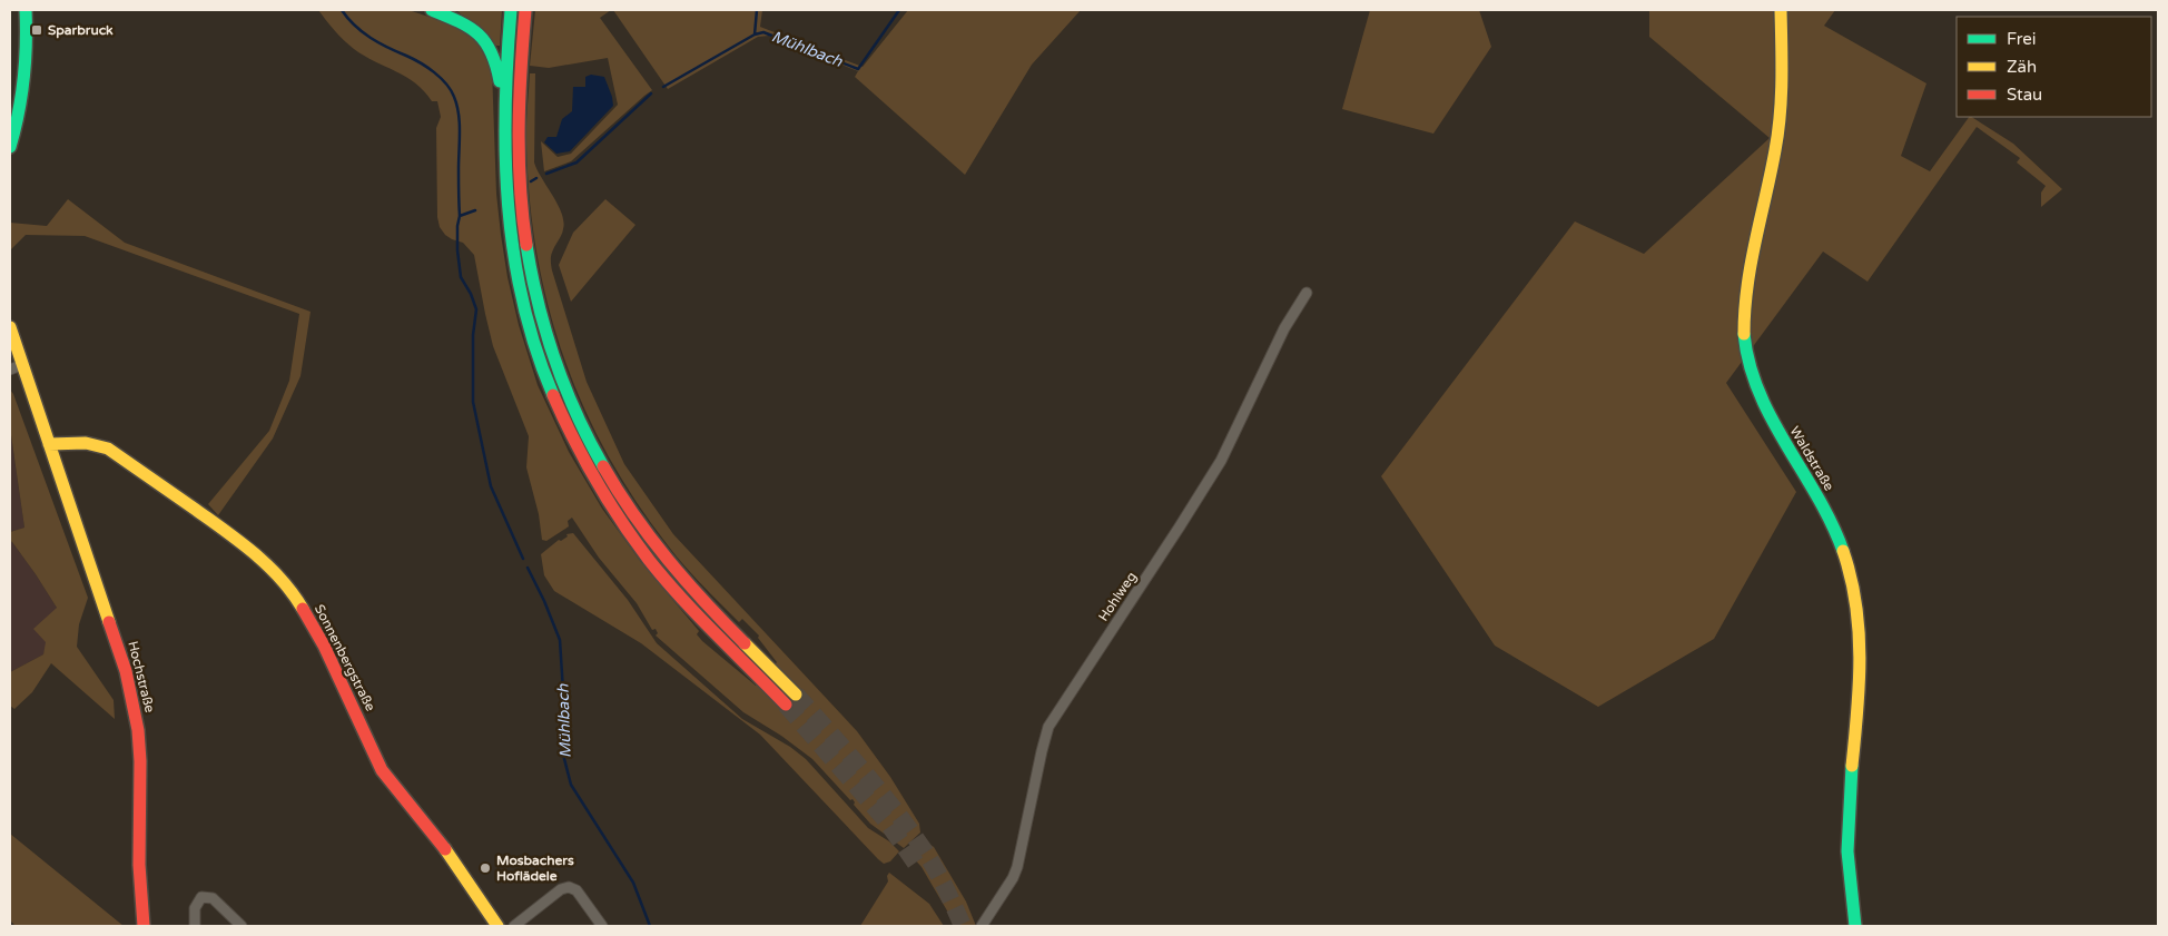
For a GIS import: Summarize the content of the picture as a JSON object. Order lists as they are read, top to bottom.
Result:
{
  "streets": {
    "main road": ["Waldstraße", "Sonnenbergstraße", "Hochstraße"],
    "street": ["Hohlweg"]
  },
  "crossings": [
    ["Sonnenbergstraße", "Hochstraße"]
  ],
  "water": ["Mühlbach"],
  "places": {
    "transit": ["Sparbruck"],
    "other": ["Mosbachers Hoflädele"]
  },
  "legend": ["Frei", "Zäh", "Stau"]
}
